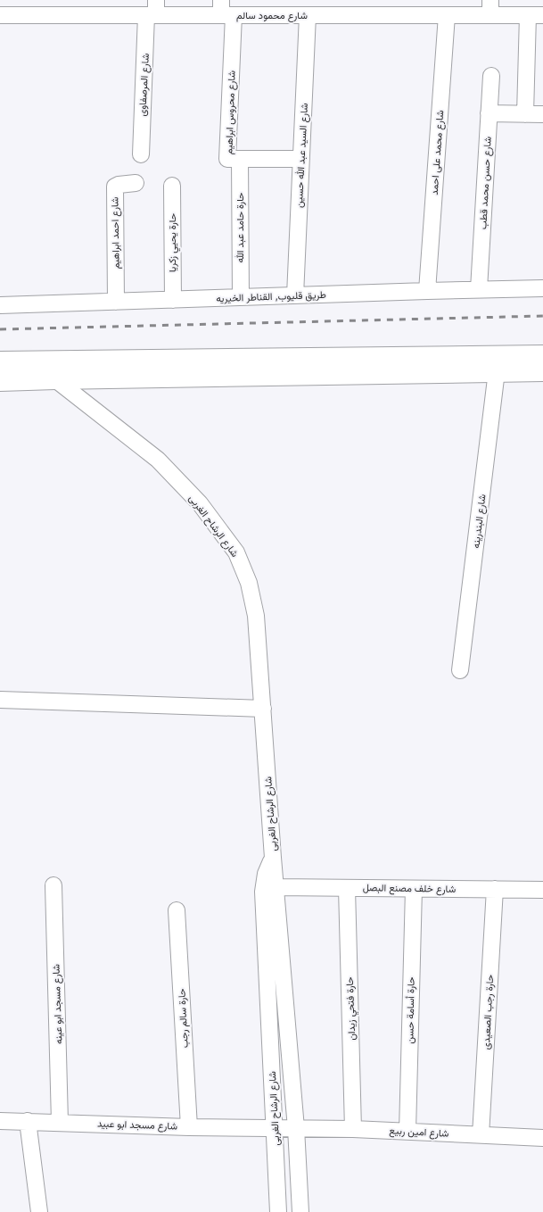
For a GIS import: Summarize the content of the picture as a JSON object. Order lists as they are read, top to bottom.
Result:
{
  "streets": {
    "street": [
      "شارع محمود سالم",
      "شارع المرصفاوى",
      "شارع محروس ابراهيم",
      "شارع محمد على احمد",
      "شارع السيد عبد الله حسين",
      "شارع حسن محمد قطب",
      "حارة حامد عبد الله",
      "شارع احمد ابراهيم",
      "حارة يحيي زكريا",
      "طريق قليوب, القناطر الخيريه",
      "شارع البندرينه",
      "شارع الرشاح الغربى",
      "شارع خلف مصنع البصل",
      "شارع مسجد ابو عينه",
      "حارة فتحي زيدان",
      "حارة أسامة حسن",
      "حارة رجب الصعيدى",
      "حارة سالم رجب",
      "شارع مسجد ابو عبيد",
      "شارع امين ربيع"
    ]
  },
  "crossings": [
    ["شارع محمود سالم", "شارع المرصفاوى"],
    ["شارع محمود سالم", "شارع محروس ابراهيم"],
    ["شارع محمود سالم", "شارع محمد على احمد"],
    ["شارع محمود سالم", "شارع السيد عبد الله حسين"],
    ["شارع محروس ابراهيم", "شارع السيد عبد الله حسين"],
    ["شارع محروس ابراهيم", "حارة حامد عبد الله"],
    ["شارع محمد على احمد", "طريق قليوب, القناطر الخيريه"],
    ["شارع السيد عبد الله حسين", "طريق قليوب, القناطر الخيريه"],
    ["شارع حسن محمد قطب", "طريق قليوب, القناطر الخيريه"],
    ["حارة حامد عبد الله", "طريق قليوب, القناطر الخيريه"],
    ["شارع احمد ابراهيم", "طريق قليوب, القناطر الخيريه"],
    ["حارة يحيي زكريا", "طريق قليوب, القناطر الخيريه"],
    ["شارع الرشاح الغربى", "شارع خلف مصنع البصل"],
    ["شارع الرشاح الغربى", "شارع مسجد ابو عبيد"],
    ["شارع الرشاح الغربى", "شارع امين ربيع"],
    ["شارع خلف مصنع البصل", "حارة فتحي زيدان"],
    ["شارع خلف مصنع البصل", "حارة أسامة حسن"],
    ["شارع خلف مصنع البصل", "حارة رجب الصعيدى"],
    ["شارع مسجد ابو عينه", "شارع مسجد ابو عبيد"],
    ["حارة فتحي زيدان", "شارع امين ربيع"],
    ["حارة أسامة حسن", "شارع امين ربيع"],
    ["حارة رجب الصعيدى", "شارع امين ربيع"],
    ["حارة سالم رجب", "شارع مسجد ابو عبيد"],
    ["شارع مسجد ابو عبيد", "شارع امين ربيع"]
  ]
}
